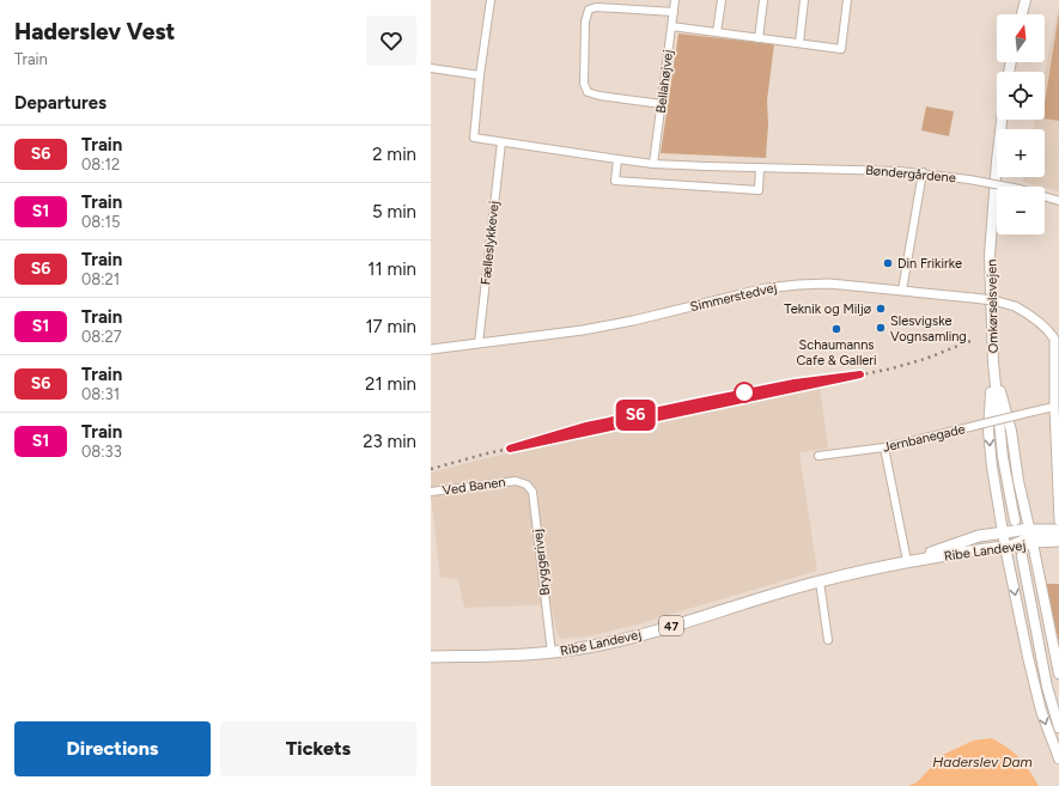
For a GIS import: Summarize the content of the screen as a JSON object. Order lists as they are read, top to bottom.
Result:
{
  "streets": {
    "main road": ["Omkørselsvejen", "Ribe Landevej", "47"],
    "street": [
      "Bellahøjvej",
      "Bøndergårdene",
      "Fælleslykkevej",
      "Simmerstedvej",
      "Jernbanegade",
      "Ved Banen",
      "Bryggerivej"
    ]
  },
  "crossings": [
    ["Bellahøjvej", "Bøndergårdene"],
    ["Bøndergårdene", "Fælleslykkevej"],
    ["Fælleslykkevej", "Simmerstedvej"],
    ["Ved Banen", "Bryggerivej"],
    ["Ribe Landevej", "Bryggerivej"]
  ],
  "water": ["Haderslev Dam"],
  "places": [
    "Din Frikirke",
    "Teknik og Miljø",
    "Slesvigske Vognsamling",
    "Schaumanns Cafe & Galleri"
  ],
  "north": "top",
  "page": {
    "heading": [
      ["Haderslev Vest", "Train"],
      "Departures"
    ],
    "on_map": "S6",
    "map_buttons": ["+", "−"],
    "list": [
      {
        "mark": "S6",
        "name": "Train",
        "note": "08:12",
        "value": "2 min"
      },
      {
        "mark": "S1",
        "name": "Train",
        "note": "08:15",
        "value": "5 min"
      },
      {
        "mark": "S6",
        "name": "Train",
        "note": "08:21",
        "value": "11 min"
      },
      {
        "mark": "S1",
        "name": "Train",
        "note": "08:27",
        "value": "17 min"
      },
      {
        "mark": "S6",
        "name": "Train",
        "note": "08:31",
        "value": "21 min"
      },
      {
        "mark": "S1",
        "name": "Train",
        "note": "08:33",
        "value": "23 min"
      }
    ],
    "buttons": ["Directions", "Tickets"]
  }
}
